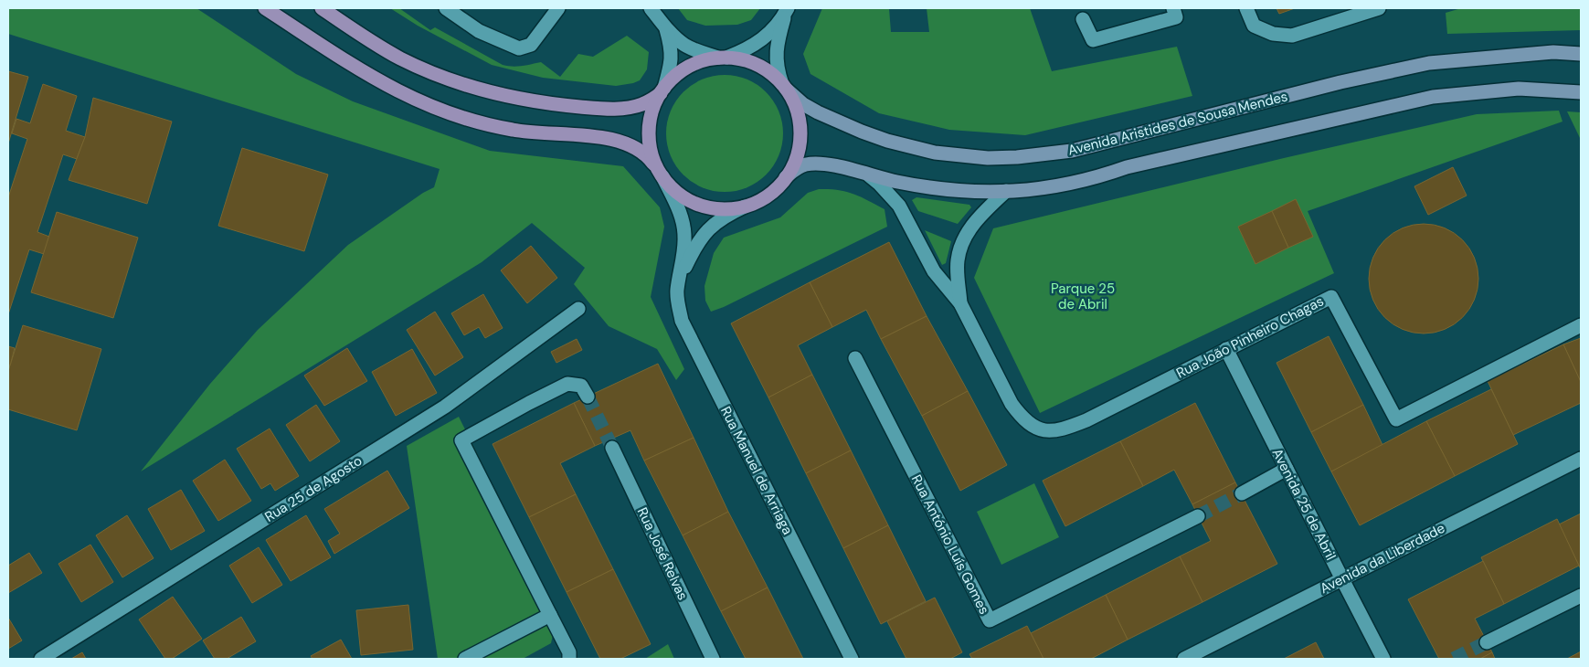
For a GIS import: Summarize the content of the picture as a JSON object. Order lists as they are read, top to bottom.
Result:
{
  "streets": {
    "main road": ["Avenida Aristides de Sousa Mendes"],
    "street": [
      "Rua João Pinheiro Chagas",
      "Rua Manuel de Arriaga",
      "Rua 25 de Agosto",
      "Avenida 25 de Abril",
      "Rua António Luís Gomes",
      "Rua José Relvas",
      "Avenida da Liberdade"
    ]
  },
  "crossings": [
    ["Avenida Aristides de Sousa Mendes", "Rua Manuel de Arriaga"],
    ["Rua João Pinheiro Chagas", "Avenida 25 de Abril"],
    ["Avenida 25 de Abril", "Avenida da Liberdade"]
  ],
  "parks": ["Parque 25 de Abril"]
}
